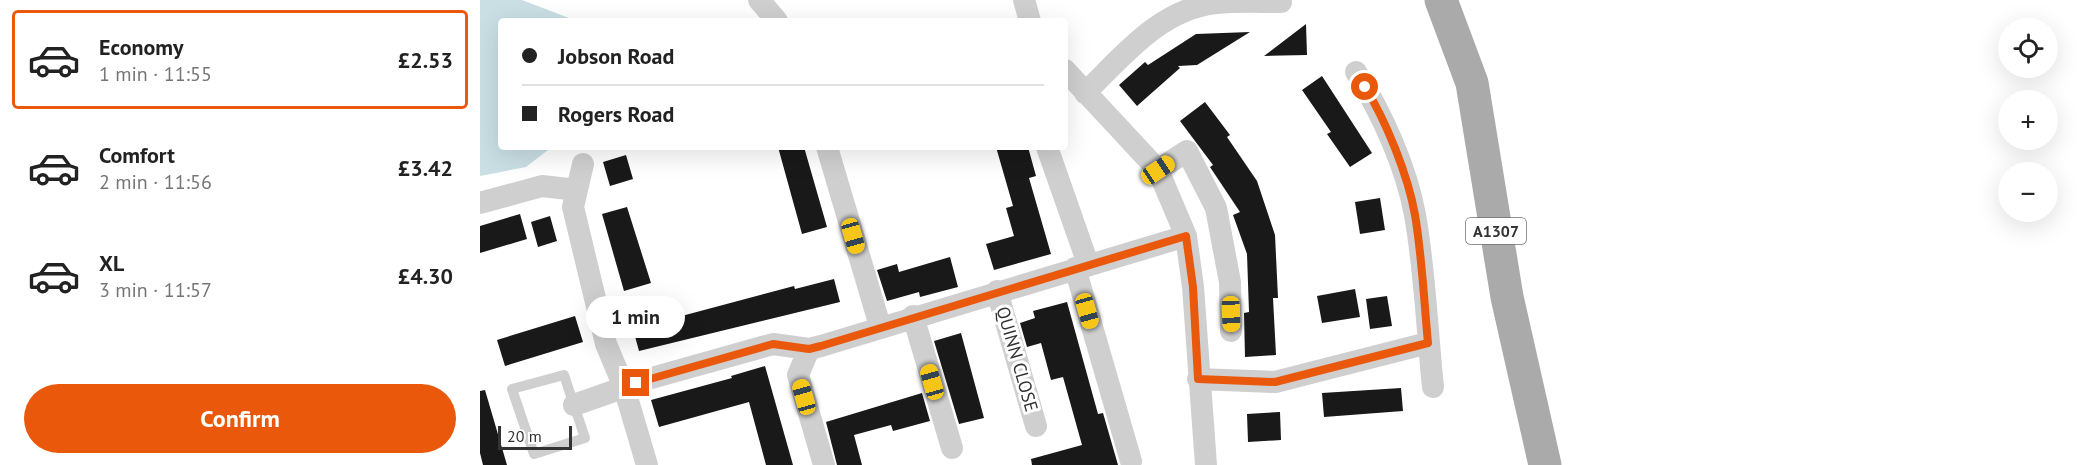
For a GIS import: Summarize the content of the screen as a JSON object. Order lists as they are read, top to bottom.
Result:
{
  "streets": {
    "main road": ["A1307"],
    "street": ["QUINN CLOSE"]
  },
  "scale_bar": "20 m",
  "page": {
    "list": [
      {
        "name": "Economy",
        "note": "1 min · 11:55",
        "value": "£2.53"
      },
      {
        "name": "Comfort",
        "note": "2 min · 11:56",
        "value": "£3.42"
      },
      {
        "name": "XL",
        "note": "3 min · 11:57",
        "value": "£4.30"
      }
    ],
    "map_buttons": ["+", "−"],
    "banner": ["Jobson Road", "Rogers Road"],
    "bubble": "1 min",
    "buttons": "Confirm",
    "scale": "20 m"
  }
}
